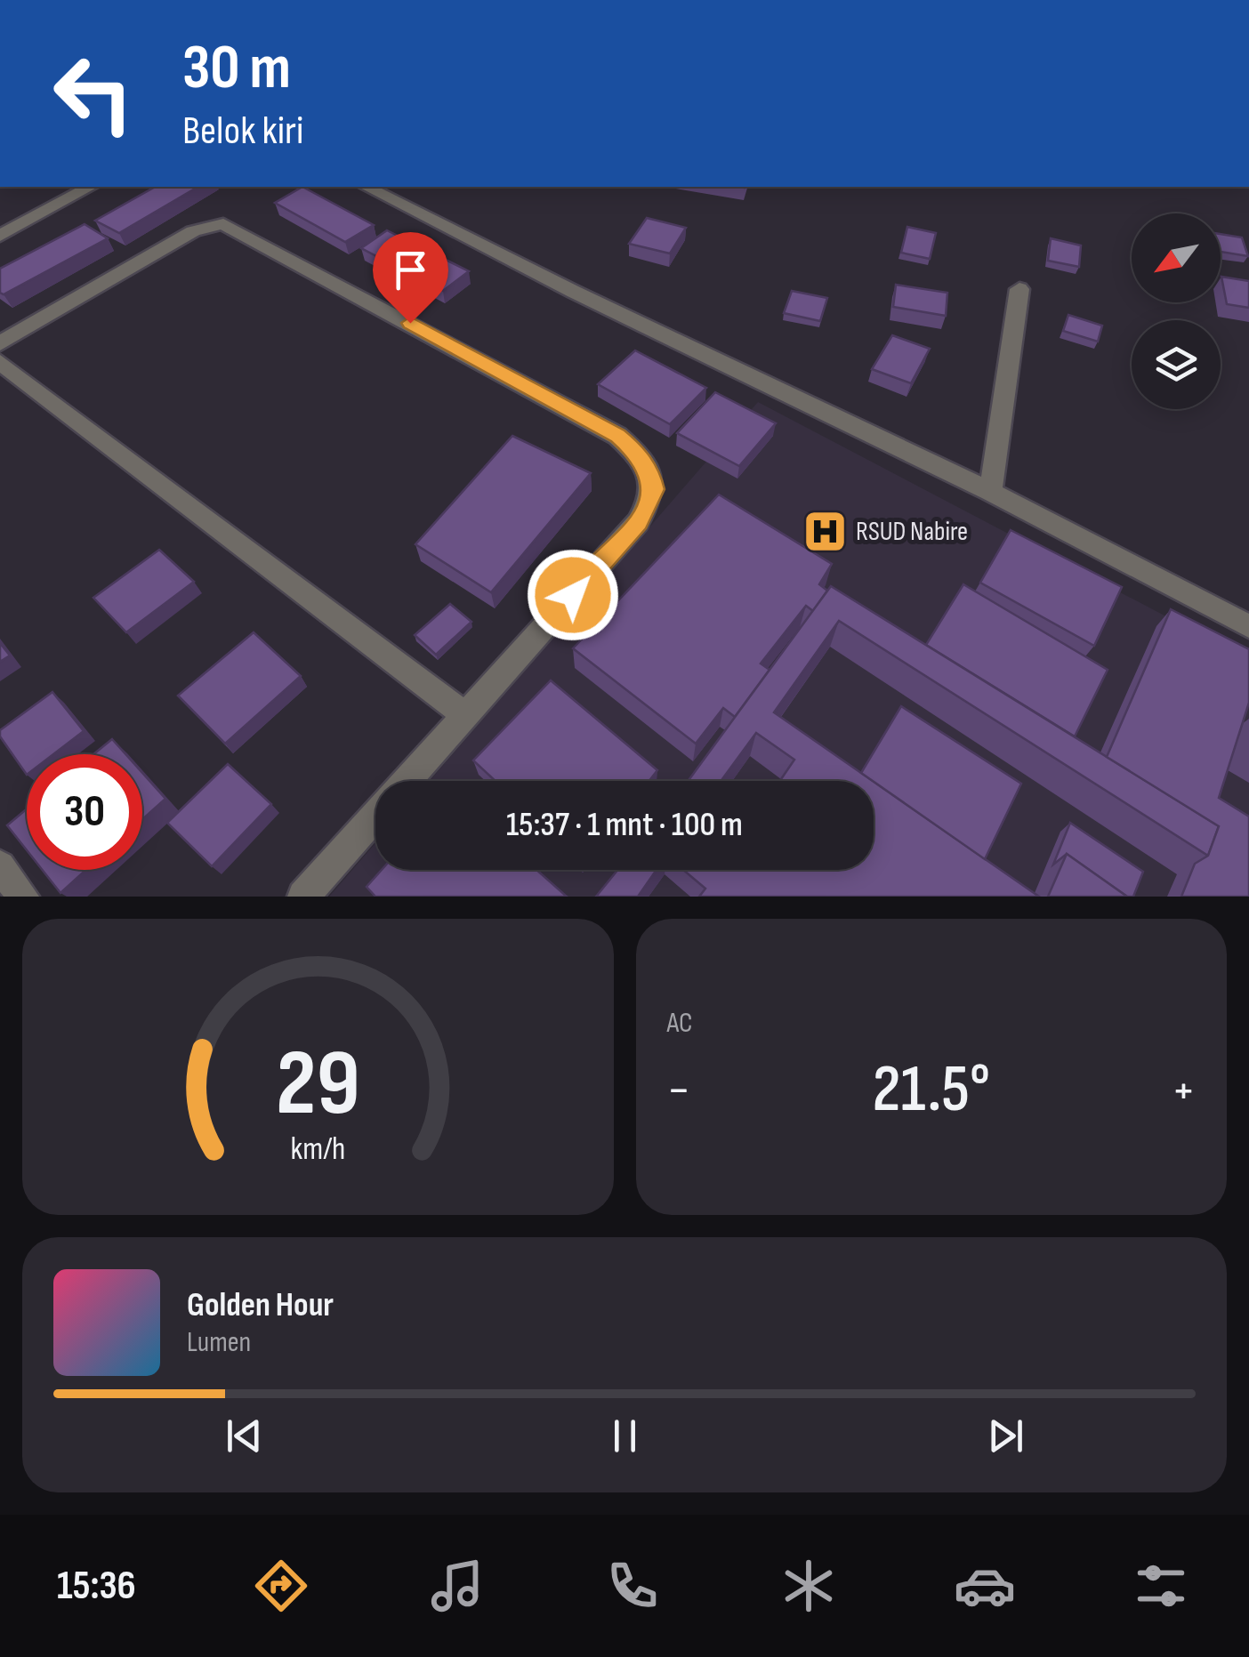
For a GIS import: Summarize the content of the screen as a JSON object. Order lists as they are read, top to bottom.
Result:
{
  "places": {
    "hospital": ["RSUD Nabire"]
  },
  "north": "bottom left",
  "page": {
    "turn": ["30 m", "Belok kiri"],
    "limit": "30",
    "trip": "15:37 · 1 mnt · 100 m",
    "tile": "AC",
    "heat": ["−", "21.5°", "+"],
    "song": ["Golden Hour", "Lumen"],
    "tabs": "15:36",
    "gauge": ["29", "km/h"]
  }
}
